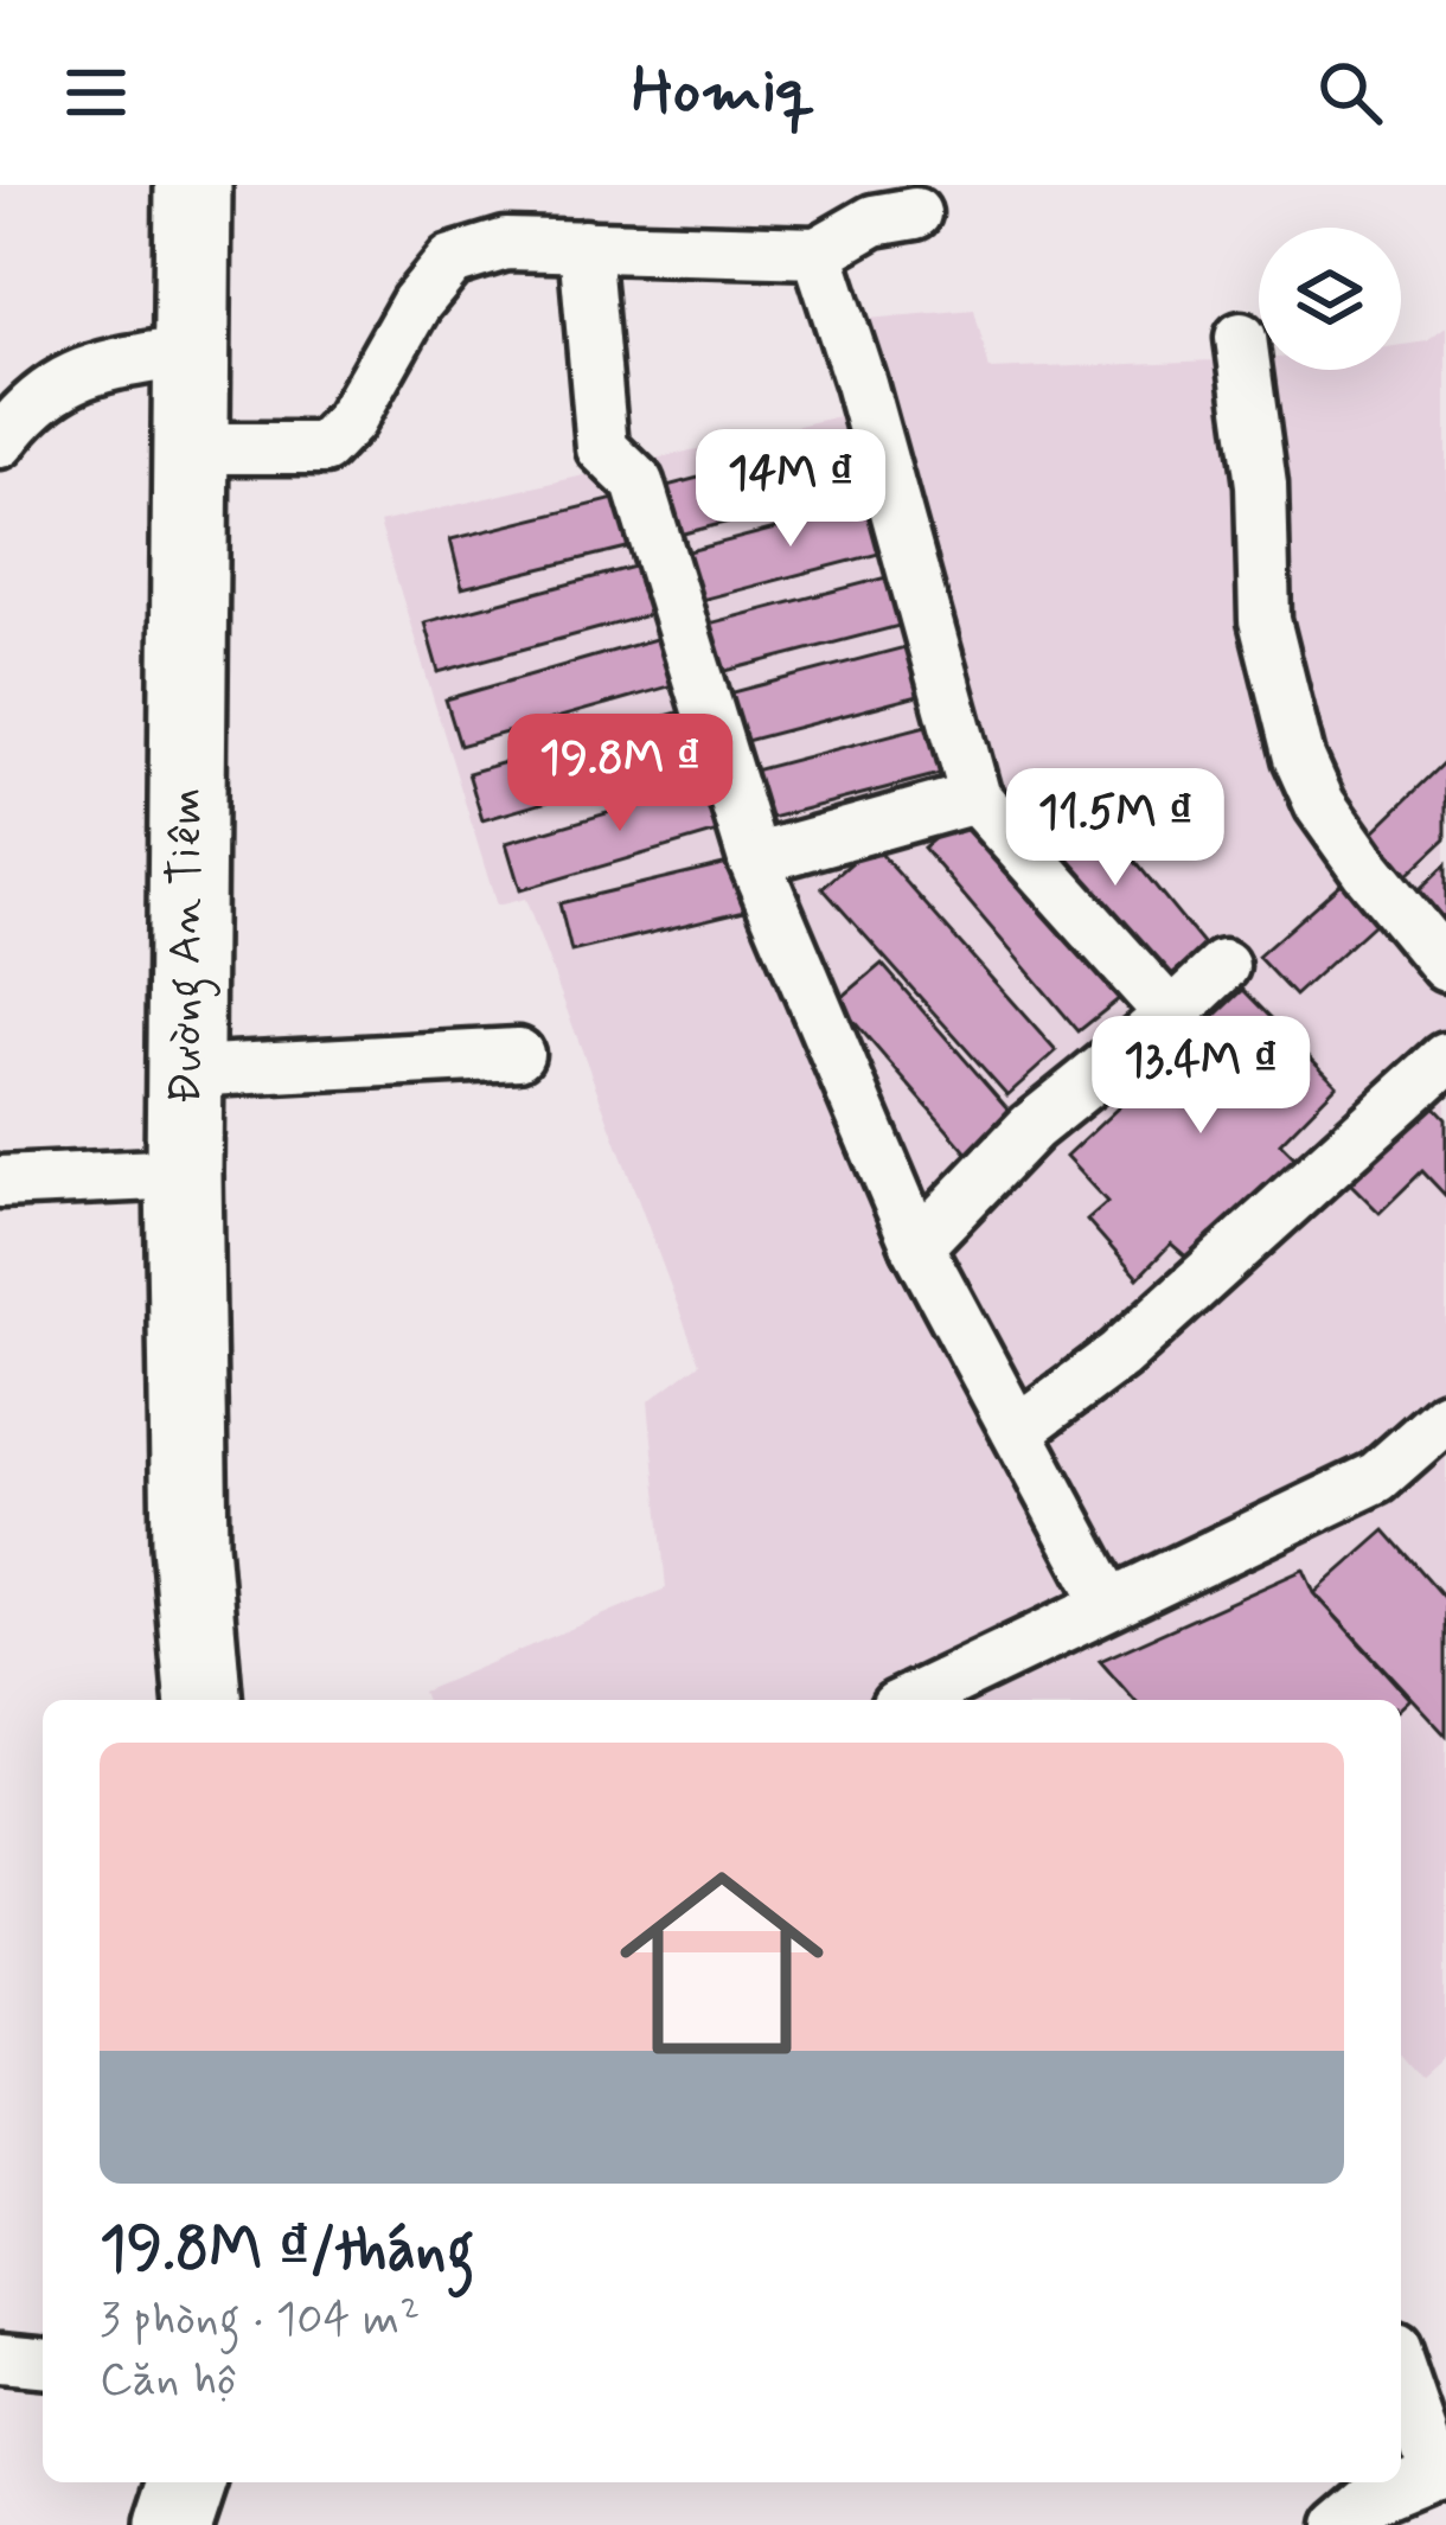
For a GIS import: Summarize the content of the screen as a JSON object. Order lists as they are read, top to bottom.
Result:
{
  "streets": {
    "highway": ["Đường An Tiêm"]
  },
  "page": {
    "header": "Homiq",
    "price": [
      "14M ₫",
      "19.8M ₫",
      "11.5M ₫",
      "13.4M ₫"
    ],
    "list": [
      {
        "name": "19.8M ₫/tháng",
        "note": "3 phòng · 104 m² · Căn hộ"
      }
    ]
  }
}
